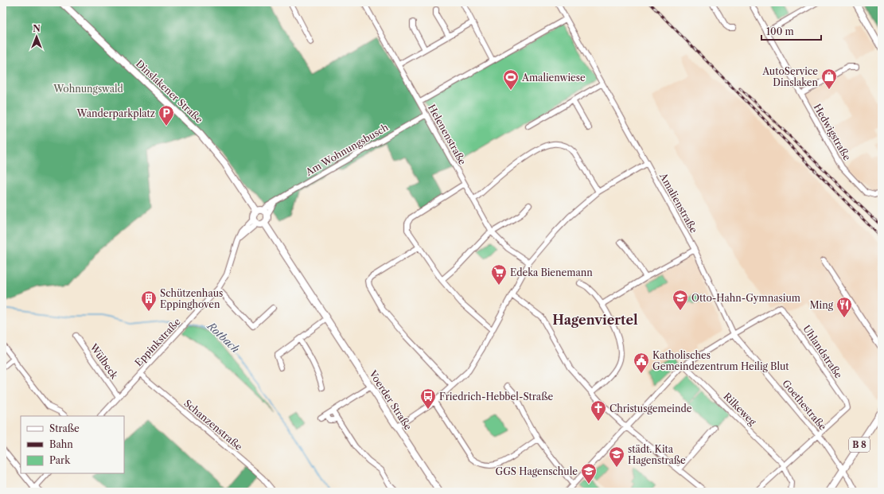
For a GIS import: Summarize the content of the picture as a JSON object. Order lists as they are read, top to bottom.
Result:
{
  "streets": {
    "main road": ["Dinslakener Straße", "Voerder Straße", "B 8"],
    "street": [
      "Hedwigstraße",
      "Helenenstraße",
      "Am Wohnungsbusch",
      "Amalienstraße",
      "Eppinkstraße",
      "Uhlandstraße",
      "Wülbeck",
      "Goethestraße",
      "Rilkeweg",
      "Schanzenstraße"
    ]
  },
  "crossings": [
    ["Dinslakener Straße", "Am Wohnungsbusch"],
    ["Dinslakener Straße", "Eppinkstraße"],
    ["Dinslakener Straße", "Voerder Straße"],
    ["Helenenstraße", "Am Wohnungsbusch"],
    ["Am Wohnungsbusch", "Eppinkstraße"],
    ["Am Wohnungsbusch", "Voerder Straße"],
    ["Amalienstraße", "Uhlandstraße"],
    ["Amalienstraße", "Goethestraße"],
    ["Eppinkstraße", "Wülbeck"],
    ["Eppinkstraße", "Voerder Straße"],
    ["Eppinkstraße", "Schanzenstraße"],
    ["Uhlandstraße", "Goethestraße"],
    ["Goethestraße", "B 8"]
  ],
  "districts": ["Hagenviertel"],
  "water": ["Rotbach"],
  "parks": ["Wohnungswald"],
  "places": {
    "shop": ["AutoService Dinslaken"],
    "sports": ["Amalienwiese"],
    "parking": ["Wanderparkplatz"],
    "supermarket": ["Edeka Bienemann"],
    "school or university": ["Otto-Hahn-Gymnasium", "städt. Kita Hagenstraße", "GGS Hagenschule"],
    "building": ["Schützenhaus Eppinghoven"],
    "restaurant": ["Ming"],
    "public building": ["Katholisches Gemeindezentrum Heilig Blut"],
    "bus stop": ["Friedrich-Hebbel-Straße"],
    "church": ["Christusgemeinde"]
  },
  "legend": ["Straße", "Bahn", "Park"],
  "scale_bar": "100 m",
  "north": "top"
}
